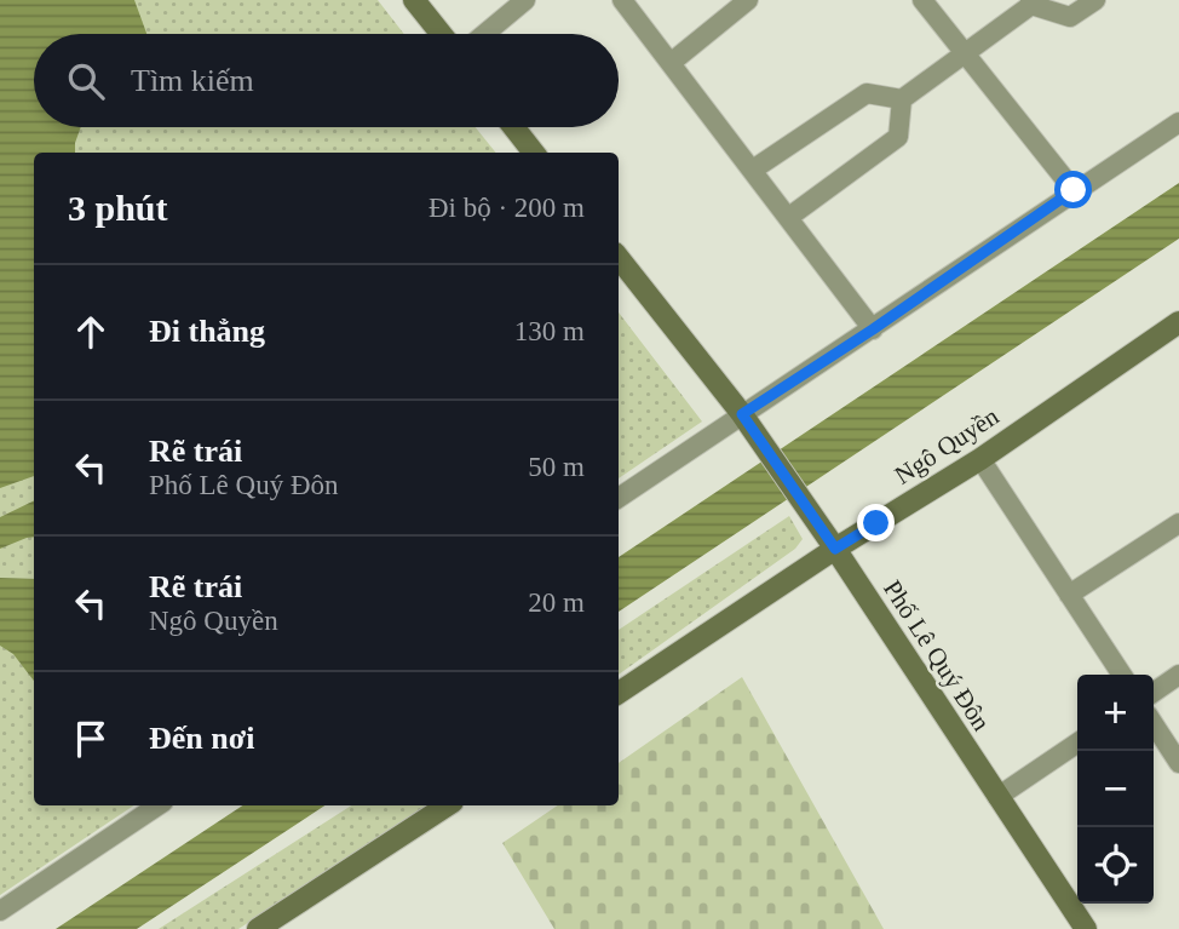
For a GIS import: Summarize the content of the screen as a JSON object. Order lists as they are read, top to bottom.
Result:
{
  "streets": {
    "street": ["Ngô Quyền", "Phố Lê Quý Đôn"]
  },
  "crossings": [
    ["Ngô Quyền", "Phố Lê Quý Đôn"]
  ],
  "page": {
    "search": "Tìm kiếm",
    "heading": ["3 phút", "Đi bộ · 200 m"],
    "list": [
      ["Đi thẳng", "130 m"],
      ["Rẽ trái", "Phố Lê Quý Đôn", "50 m"],
      ["Rẽ trái", "Ngô Quyền", "20 m"],
      "Đến nơi"
    ],
    "map_buttons": ["+", "−"]
  }
}
